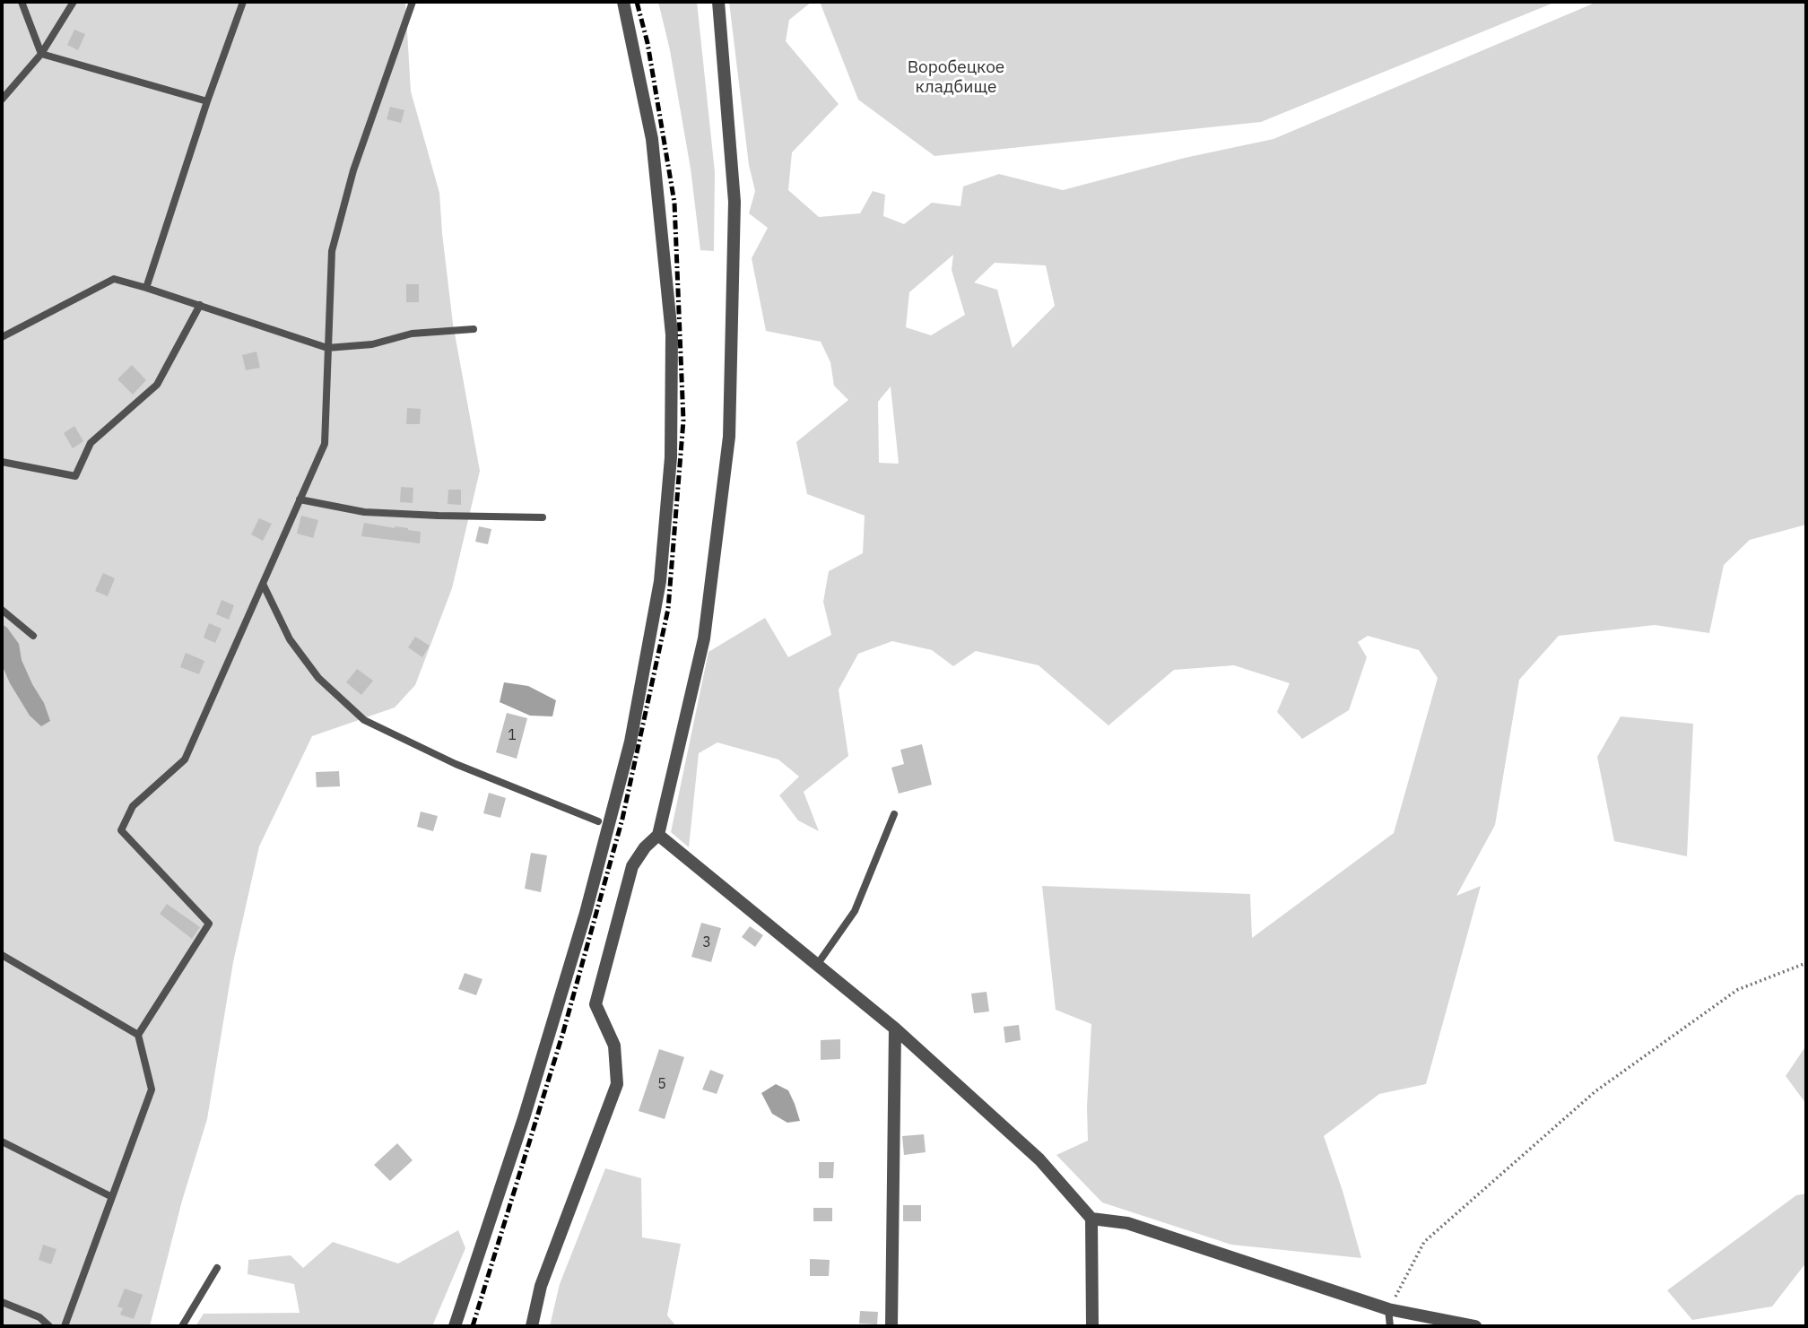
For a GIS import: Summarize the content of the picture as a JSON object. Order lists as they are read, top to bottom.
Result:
{
  "parks": ["Воробецкое кладбище"],
  "house_numbers": ["1", "3", "5"]
}
